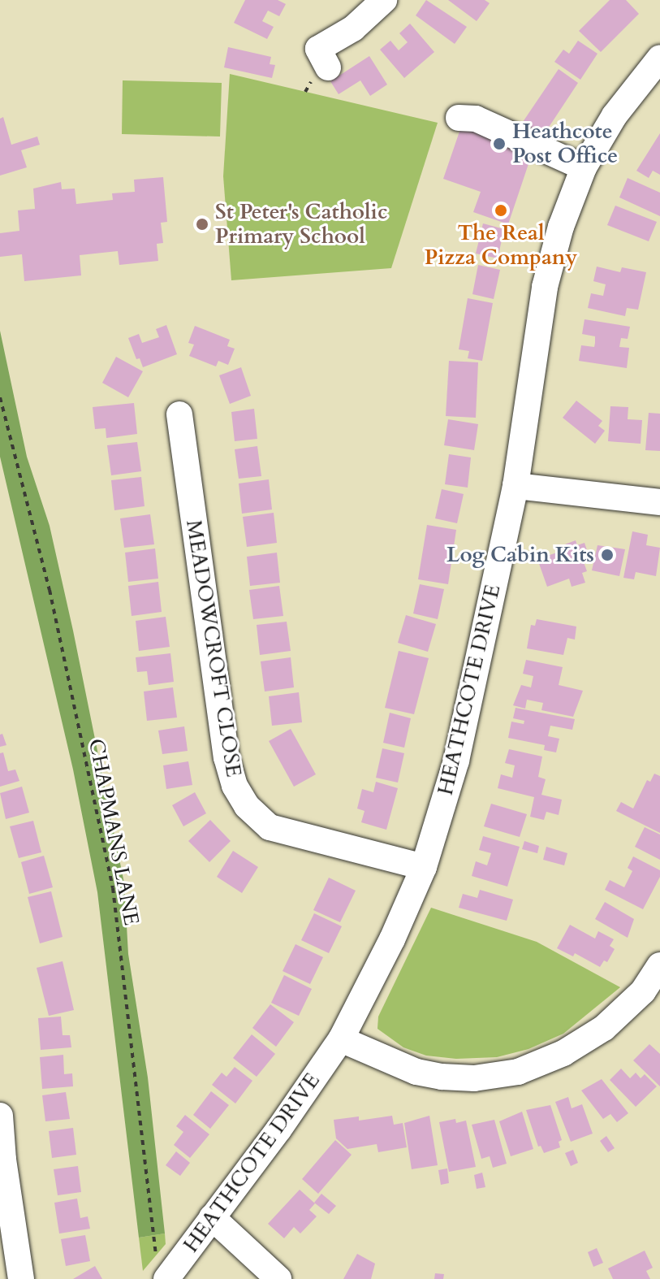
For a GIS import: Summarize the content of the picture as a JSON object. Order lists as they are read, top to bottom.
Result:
{
  "streets": {
    "street": ["MEADOWCROFT CLOSE", "HEATHCOTE DRIVE"],
    "path": ["CHAPMANS LANE"]
  },
  "crossings": [
    ["MEADOWCROFT CLOSE", "HEATHCOTE DRIVE"],
    ["HEATHCOTE DRIVE", "CHAPMANS LANE"]
  ],
  "places": [
    "Heathcote Post Office",
    "The Real Pizza Company",
    "St Peter's Catholic Primary School",
    "Log Cabin Kits"
  ]
}
